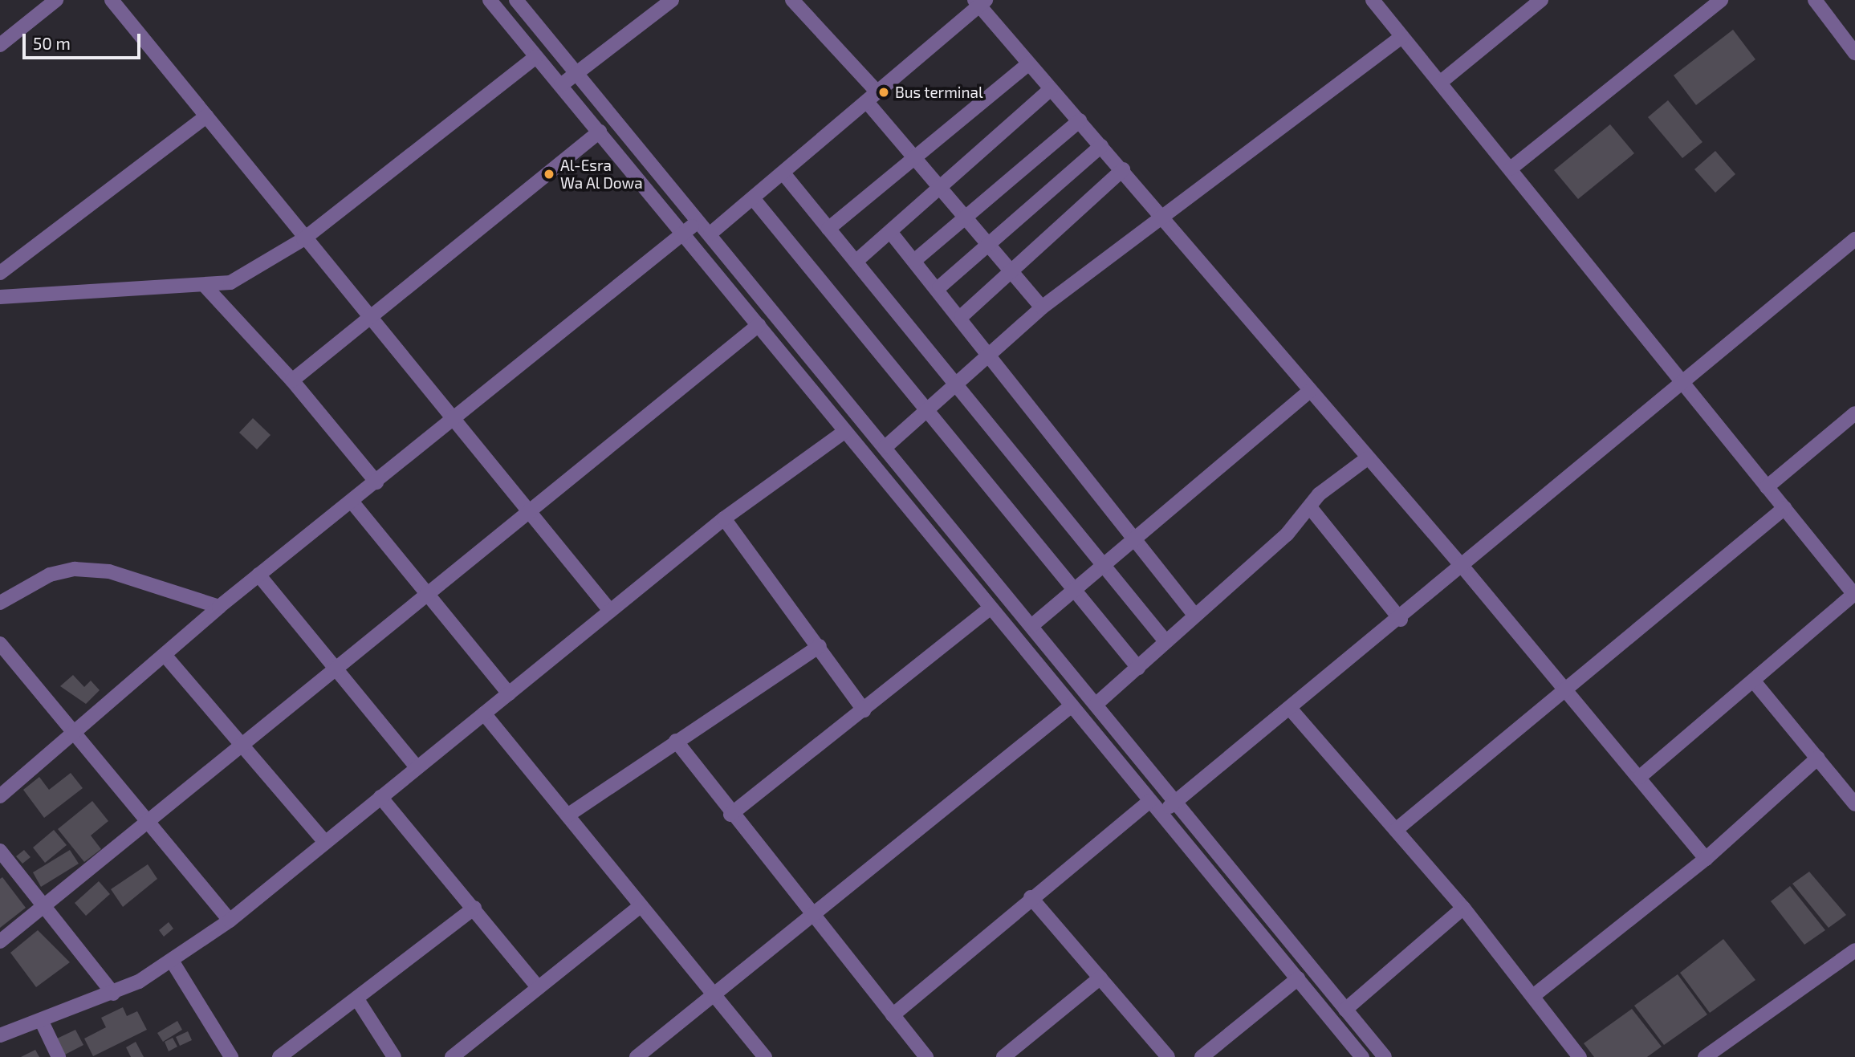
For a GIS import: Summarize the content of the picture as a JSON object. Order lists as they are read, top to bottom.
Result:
{
  "places": ["Bus terminal", "Al-Esra Wa Al Dowa"],
  "scale_bar": "50 m"
}
